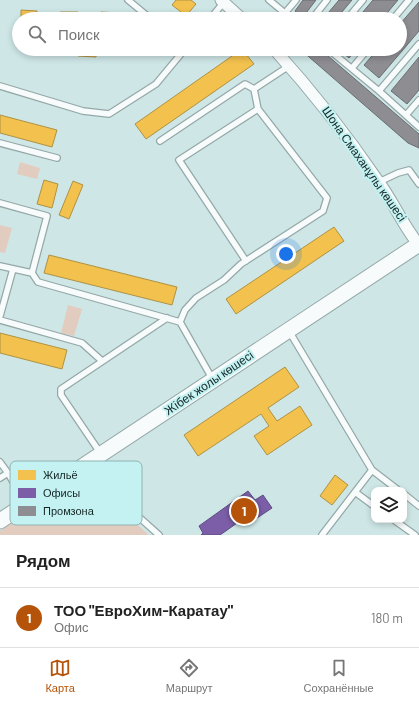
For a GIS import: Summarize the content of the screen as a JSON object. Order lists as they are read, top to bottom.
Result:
{
  "streets": {
    "main road": ["Жібек жолы көшесі"],
    "street": ["Шона Смаханұлы көшесі"]
  },
  "crossings": [
    ["Шона Смаханұлы көшесі", "Жібек жолы көшесі"]
  ],
  "legend": ["Жильё", "Офисы", "Промзона"],
  "page": {
    "search": "Поиск",
    "pins": "1",
    "heading": "Рядом",
    "list": [
      {
        "mark": "1",
        "name": "ТОО \"ЕвроХим-Каратау\"",
        "note": "Офис",
        "value": "180 m"
      }
    ],
    "nav": ["Карта", "Маршрут", "Сохранённые"]
  }
}
